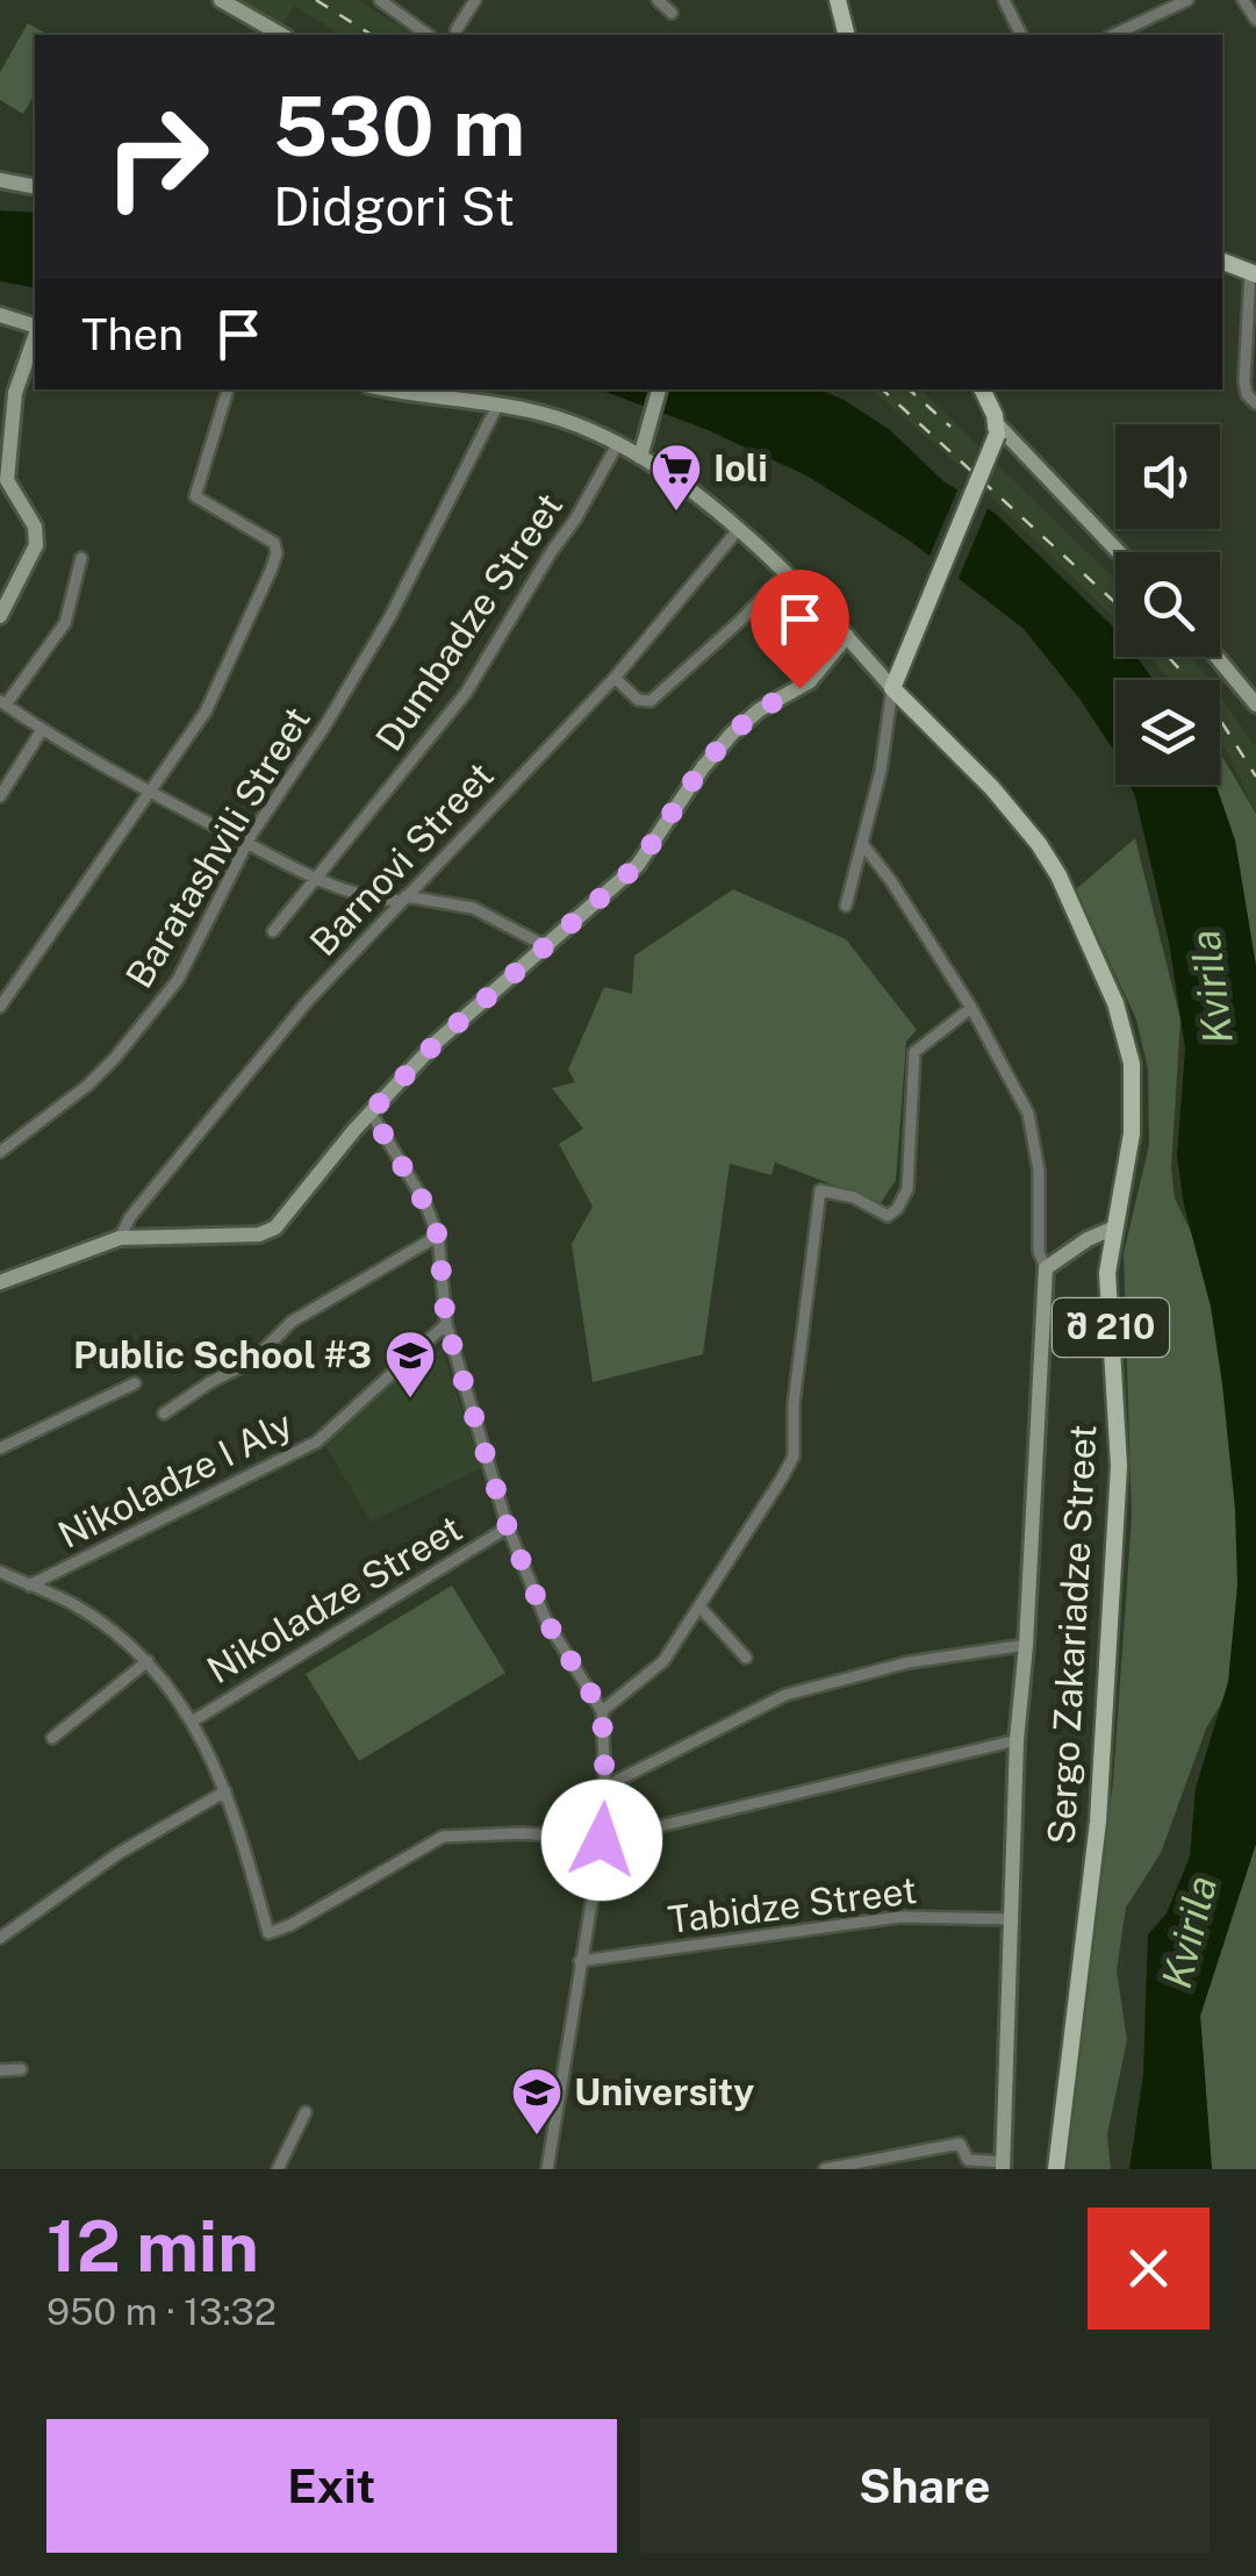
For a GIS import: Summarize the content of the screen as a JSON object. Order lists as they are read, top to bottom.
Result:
{
  "streets": {
    "main road": ["შ 210", "Sergo Zakariadze Street"],
    "street": [
      "Dumbadze Street",
      "Baratashvili Street",
      "Barnovi Street",
      "Nikoladze I Aly",
      "Nikoladze Street",
      "Tabidze Street"
    ]
  },
  "crossings": [
    ["Dumbadze Street", "Sergo Zakariadze Street"],
    ["Baratashvili Street", "Sergo Zakariadze Street"],
    ["Barnovi Street", "Sergo Zakariadze Street"],
    ["Nikoladze I Aly", "Nikoladze Street"],
    ["Nikoladze Street", "Tabidze Street"]
  ],
  "water": ["Kvirila"],
  "places": {
    "supermarket": ["Ioli"],
    "school or university": ["Public School #3", "University"]
  },
  "page": {
    "turn": ["530 m", "Didgori St"],
    "then": "Then",
    "heading": ["12 min", "950 m · 13:32"],
    "buttons": ["Exit", "Share"]
  }
}
